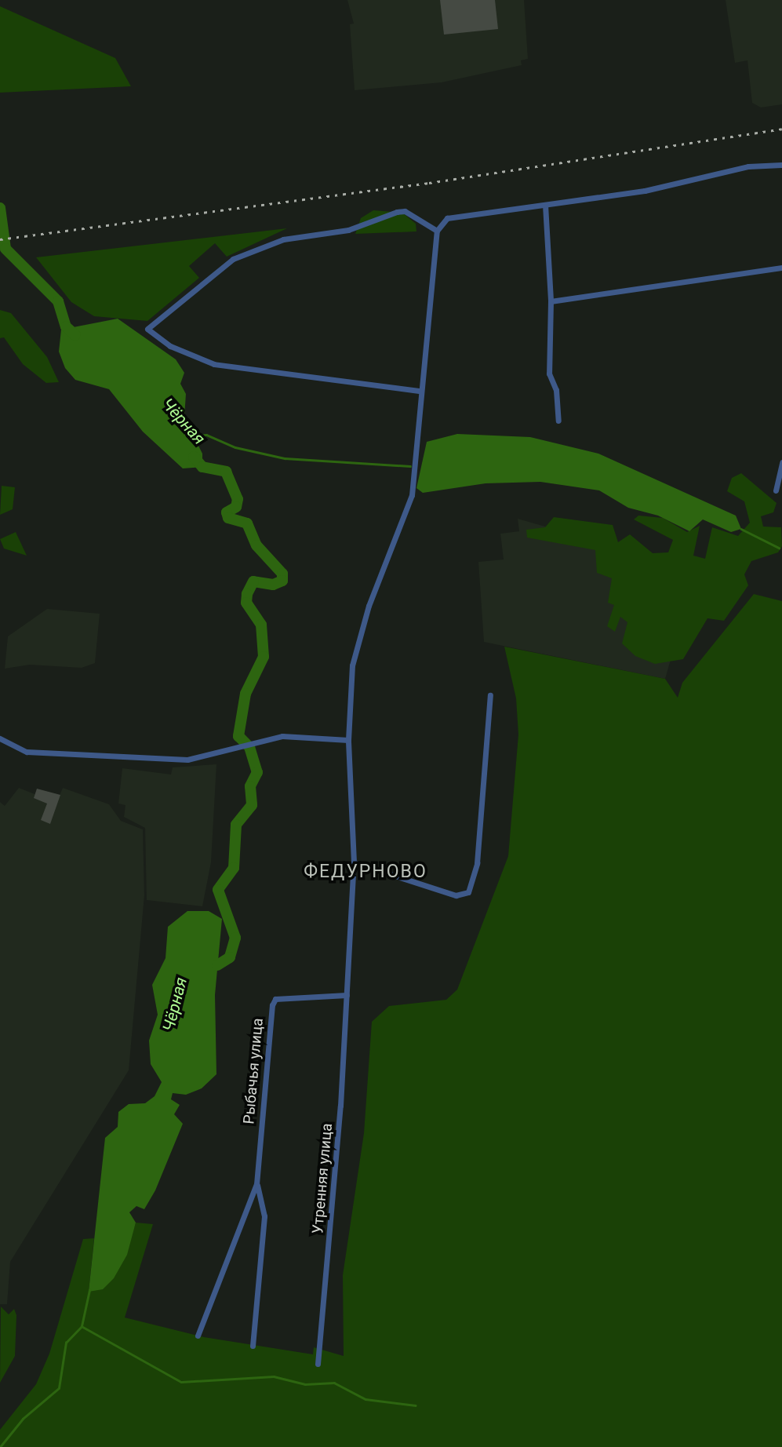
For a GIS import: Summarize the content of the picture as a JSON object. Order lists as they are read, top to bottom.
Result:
{
  "streets": {
    "street": ["Рыбачья улица", "Утренняя улица"]
  },
  "crossings": [
    ["Рыбачья улица", "Утренняя улица"]
  ],
  "districts": ["ФЕДУРНОВО"],
  "water": ["Чёрная"]
}
